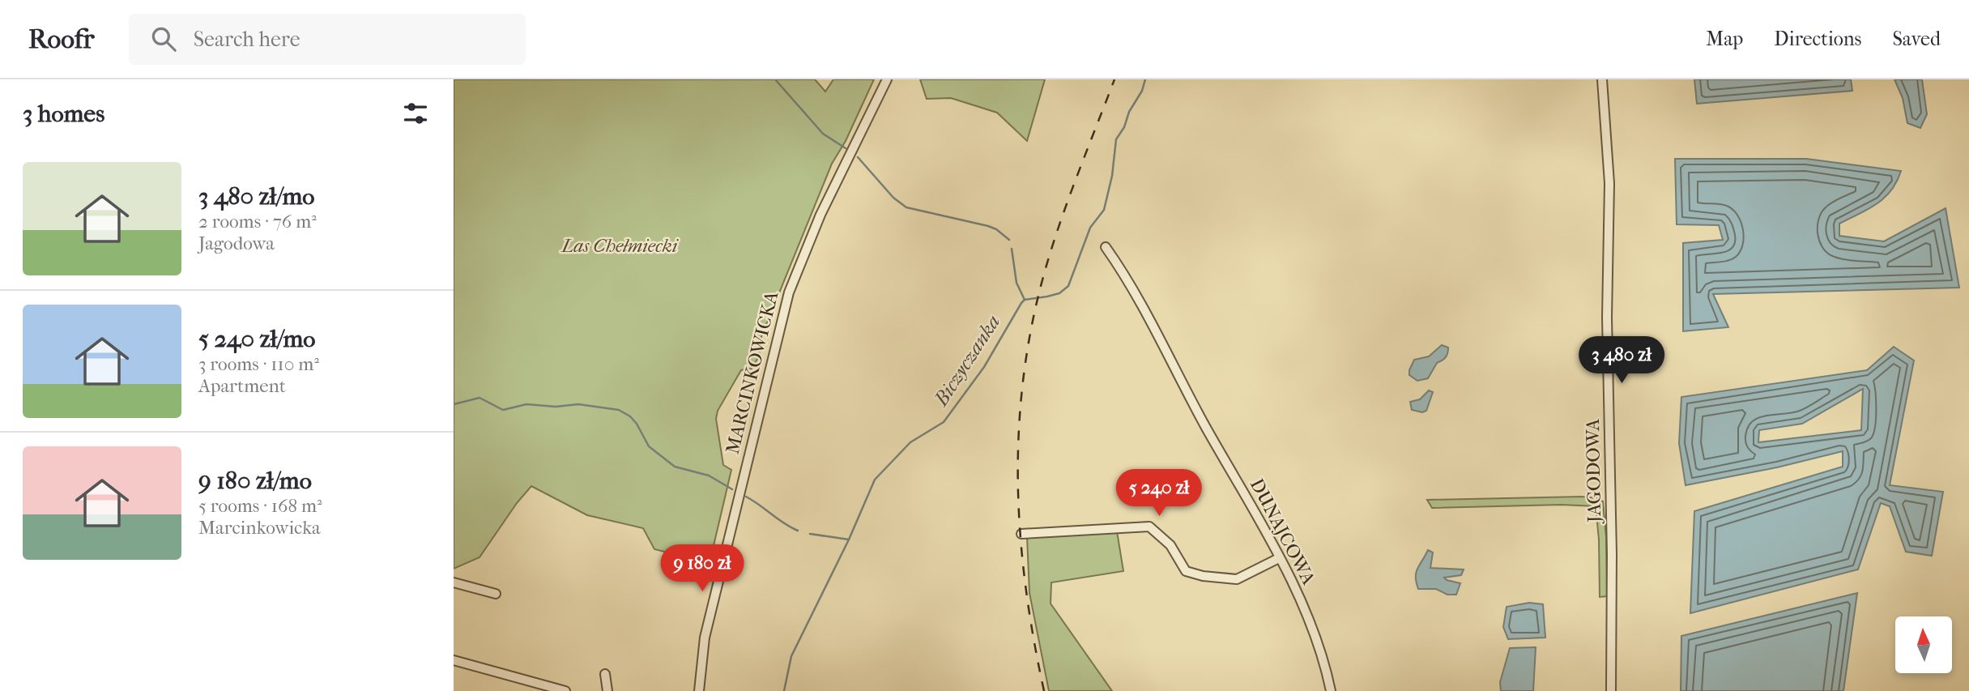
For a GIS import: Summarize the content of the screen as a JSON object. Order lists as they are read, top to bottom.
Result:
{
  "streets": {
    "street": ["MARCINKOWICKA", "JAGODOWA", "DUNAJCOWA"]
  },
  "water": ["Biczyczanka"],
  "parks": ["Las Chełmiecki"],
  "north": "top",
  "page": {
    "header": "Roofr",
    "search": "Search here",
    "nav": ["Map", "Directions", "Saved"],
    "heading": "3 homes",
    "list": [
      {
        "name": "3 480 zł/mo",
        "note": "2 rooms · 76 m² · Jagodowa"
      },
      {
        "name": "5 240 zł/mo",
        "note": "3 rooms · 110 m² · Apartment"
      },
      {
        "name": "9 180 zł/mo",
        "note": "5 rooms · 168 m² · Marcinkowicka"
      }
    ],
    "price": ["3 480 zł", "5 240 zł", "9 180 zł"]
  }
}
